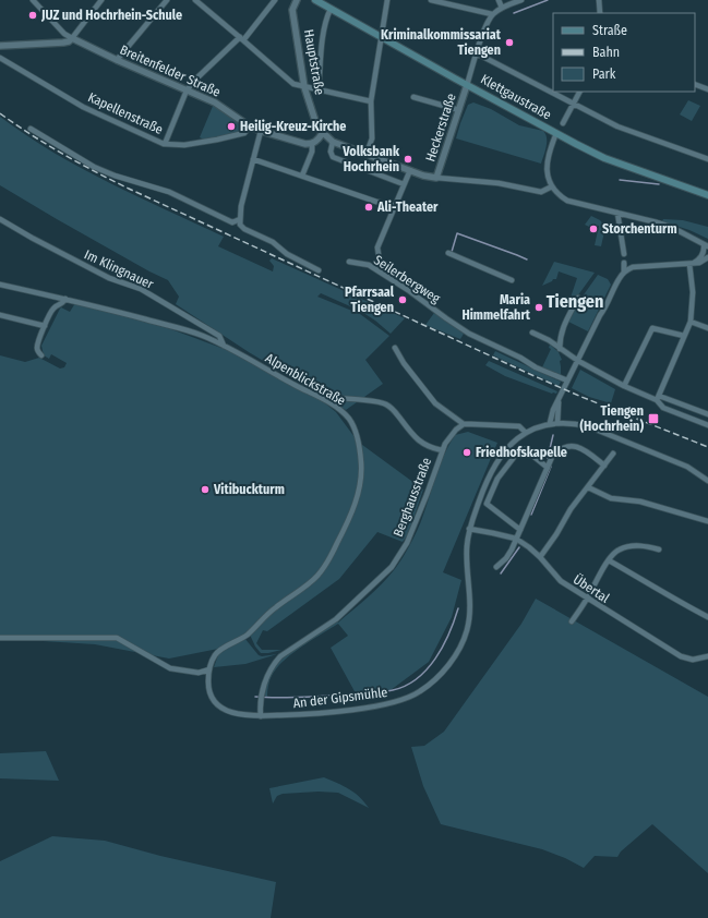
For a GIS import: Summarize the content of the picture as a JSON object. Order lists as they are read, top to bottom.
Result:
{
  "streets": {
    "main road": ["Klettgaustraße"],
    "street": [
      "Hauptstraße",
      "Breitenfelder Straße",
      "Kapellenstraße",
      "Heckerstraße",
      "Im Klingnauer",
      "Seilerbergweg",
      "Alpenblickstraße",
      "Berghausstraße",
      "Übertal",
      "An der Gipsmühle"
    ]
  },
  "crossings": [
    ["Breitenfelder Straße", "Kapellenstraße"],
    ["Klettgaustraße", "Heckerstraße"],
    ["Im Klingnauer", "Alpenblickstraße"],
    ["Alpenblickstraße", "An der Gipsmühle"],
    ["Berghausstraße", "An der Gipsmühle"],
    ["Übertal", "An der Gipsmühle"]
  ],
  "districts": ["Tiengen"],
  "places": {
    "other": [
      "JUZ und Hochrhein-Schule",
      "Kriminalkommissariat Tiengen",
      "Heilig-Kreuz-Kirche",
      "Volksbank Hochrhein",
      "Ali-Theater",
      "Storchenturm",
      "Pfarrsaal Tiengen",
      "Maria Himmelfahrt",
      "Friedhofskapelle",
      "Vitibuckturm"
    ],
    "transit": ["Tiengen (Hochrhein)"]
  },
  "legend": ["Straße", "Bahn", "Park"]
}
